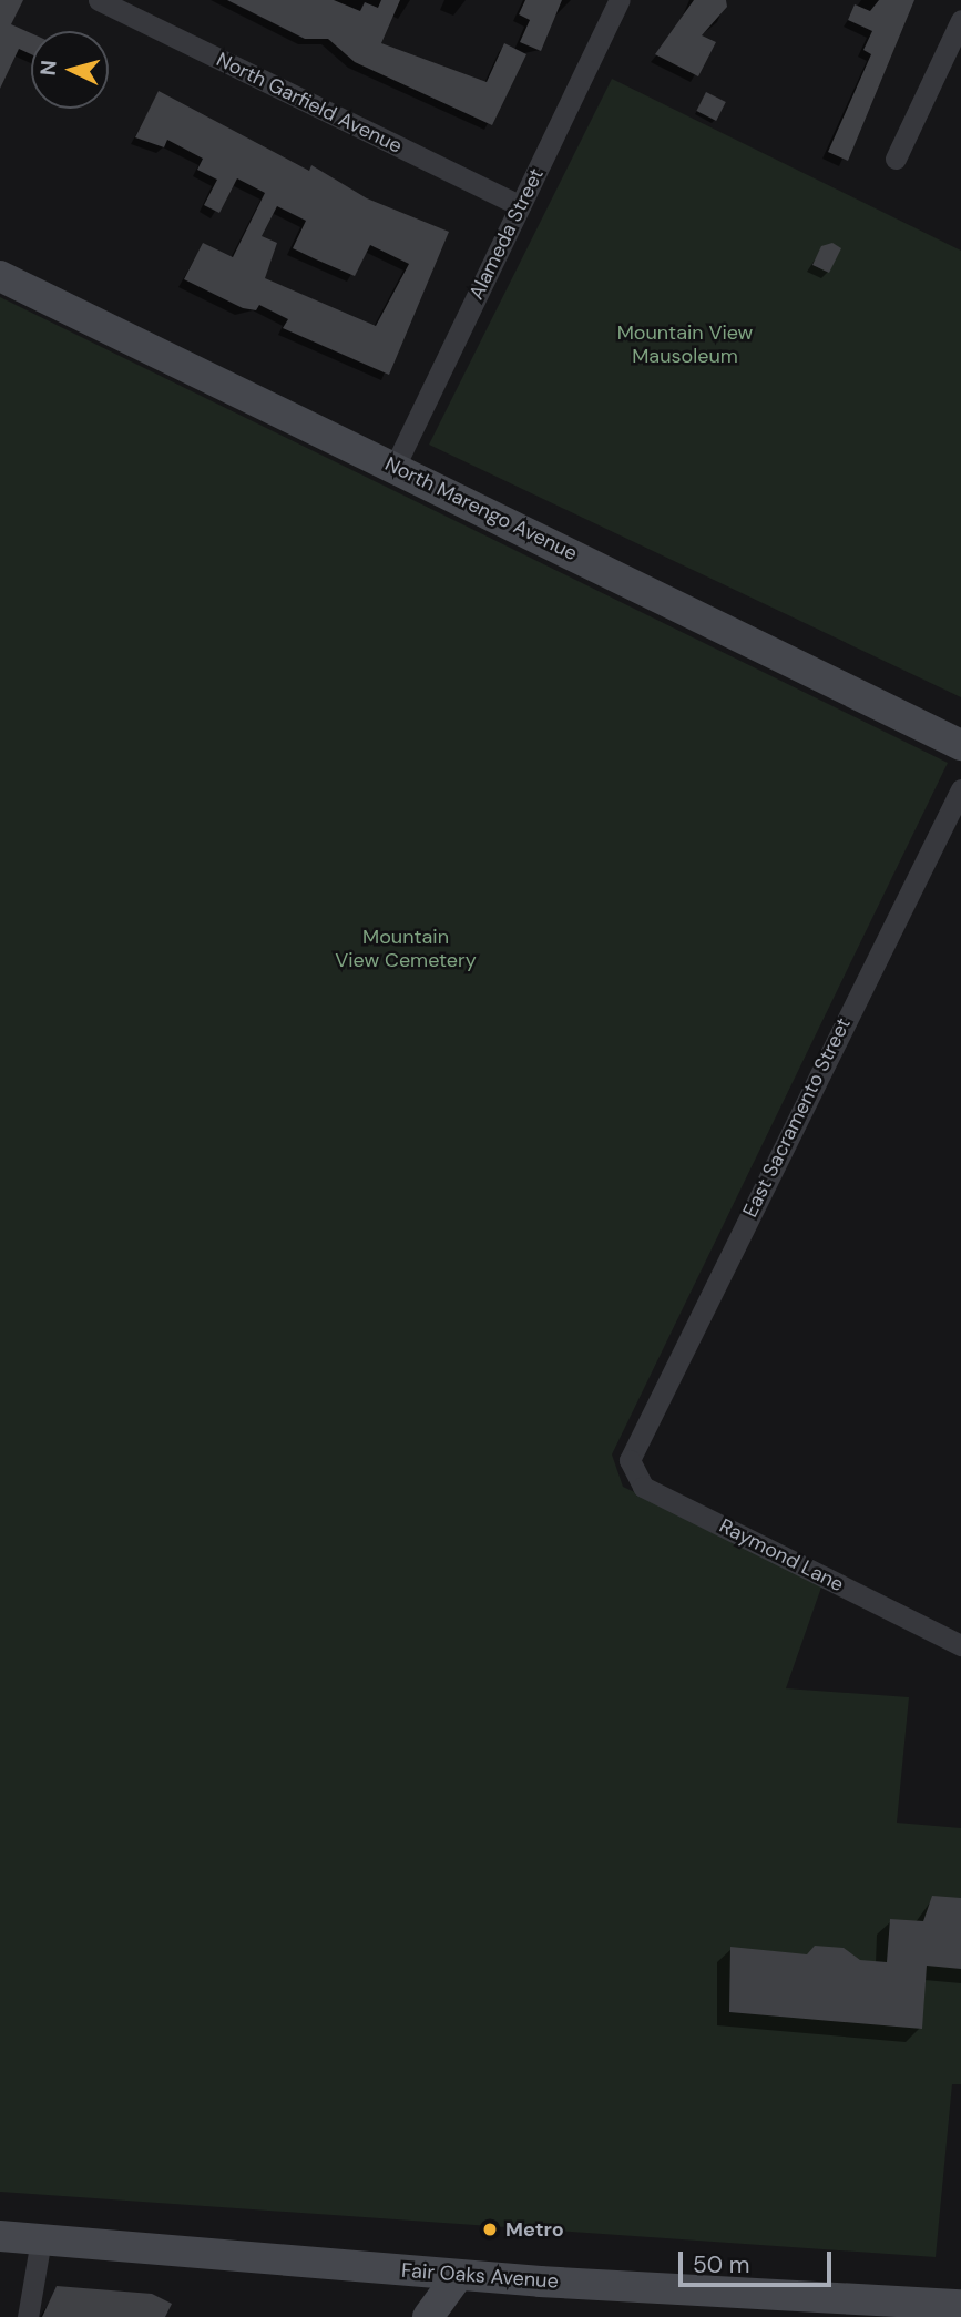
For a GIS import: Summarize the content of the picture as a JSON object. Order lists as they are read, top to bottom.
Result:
{
  "streets": {
    "street": [
      "North Garfield Avenue",
      "Alameda Street",
      "North Marengo Avenue",
      "East Sacramento Street",
      "Raymond Lane",
      "Fair Oaks Avenue"
    ]
  },
  "crossings": [
    ["North Garfield Avenue", "Alameda Street"],
    ["Alameda Street", "North Marengo Avenue"],
    ["East Sacramento Street", "Raymond Lane"]
  ],
  "parks": ["Mountain View Mausoleum", "Mountain View Cemetery"],
  "places": ["Metro"],
  "scale_bar": "50 m",
  "north": "left"
}
